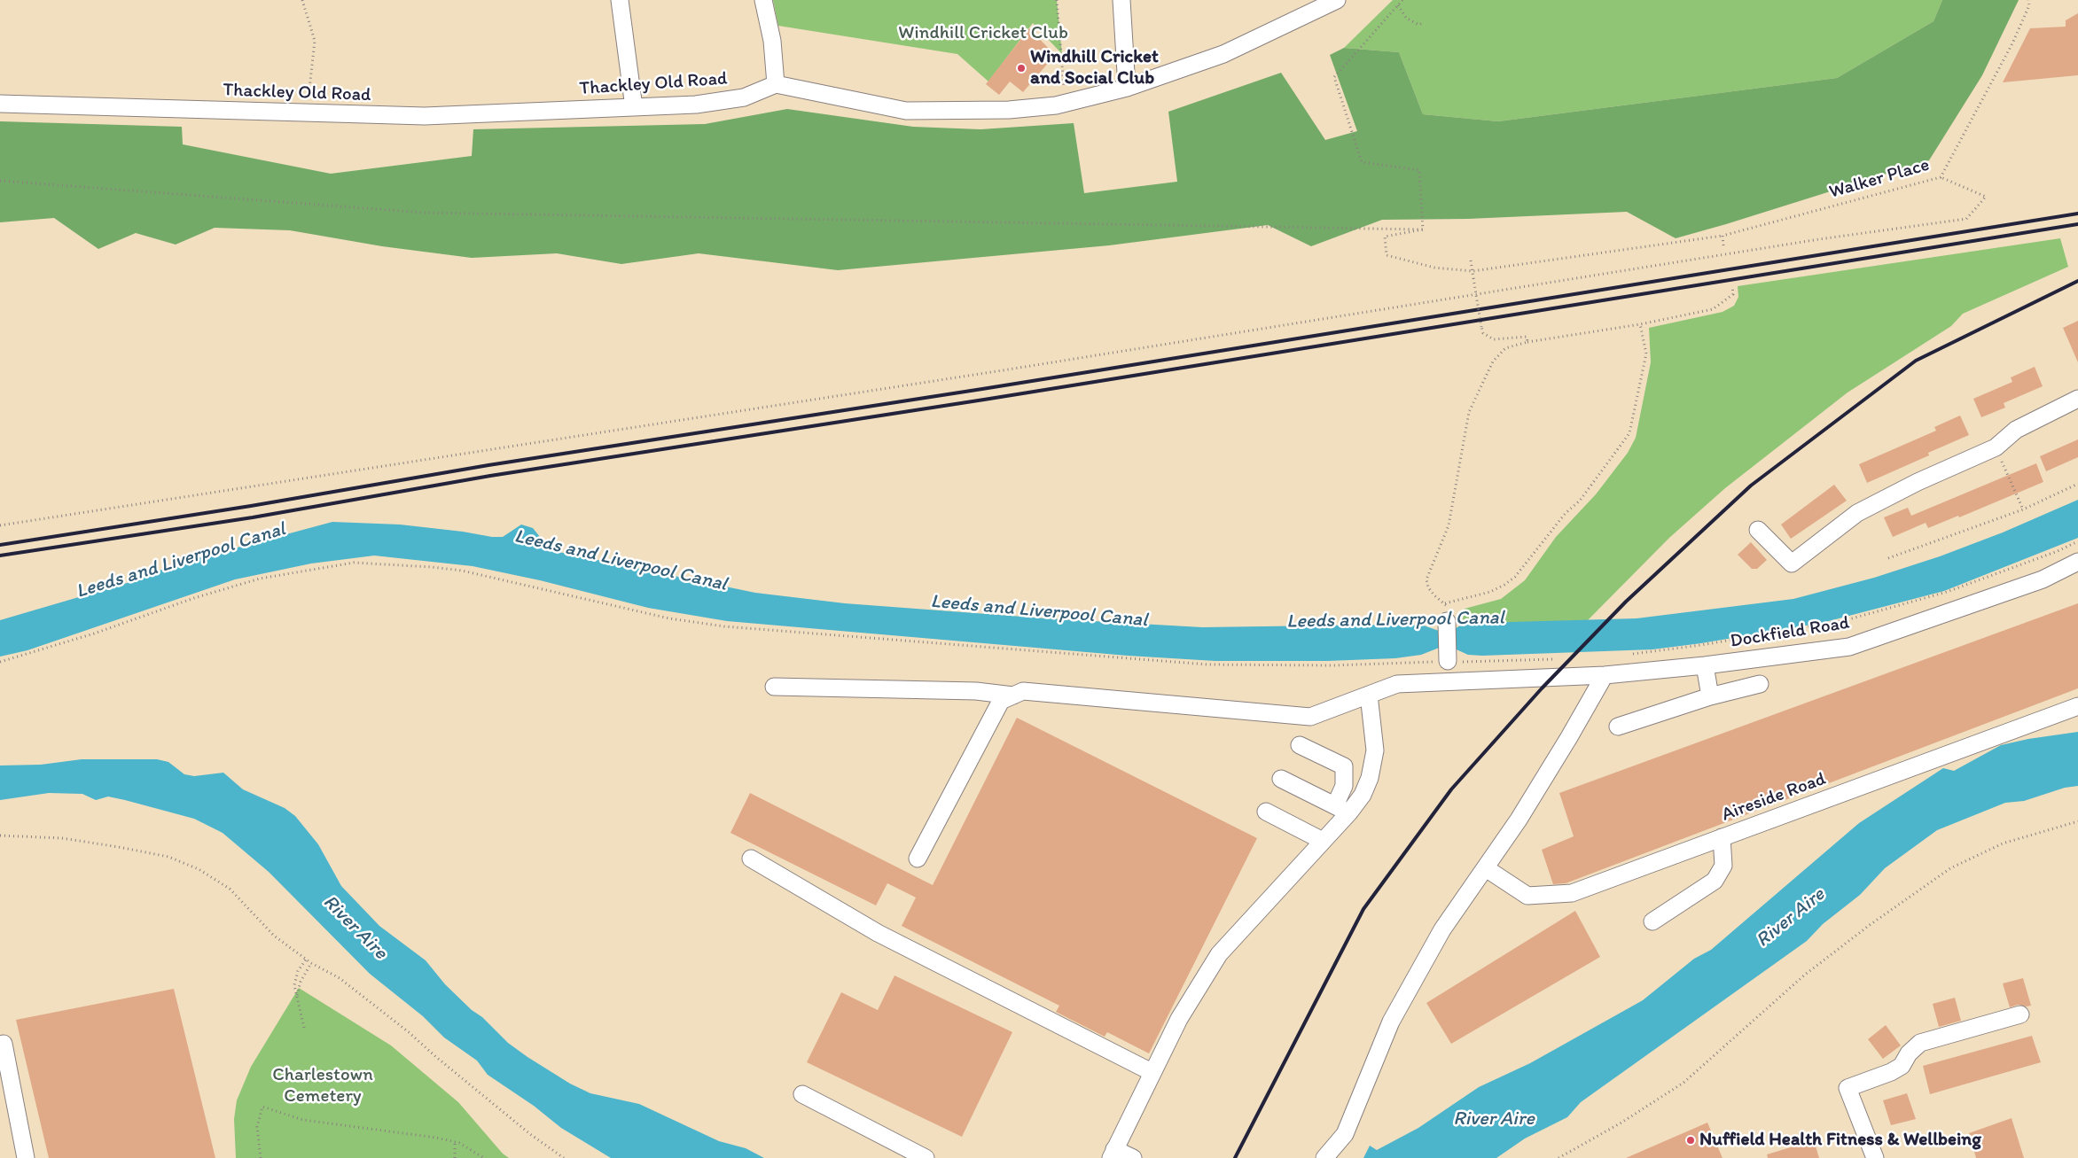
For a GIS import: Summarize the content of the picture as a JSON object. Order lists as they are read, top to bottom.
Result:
{
  "streets": {
    "street": ["Thackley Old Road", "Dockfield Road", "Aireside Road"],
    "path": ["Walker Place"]
  },
  "water": ["Leeds and Liverpool Canal", "River Aire"],
  "parks": ["Windhill Cricket Club", "Charlestown Cemetery"],
  "places": ["Windhill Cricket and Social Club", "Nuffield Health Fitness & Wellbeing"]
}
